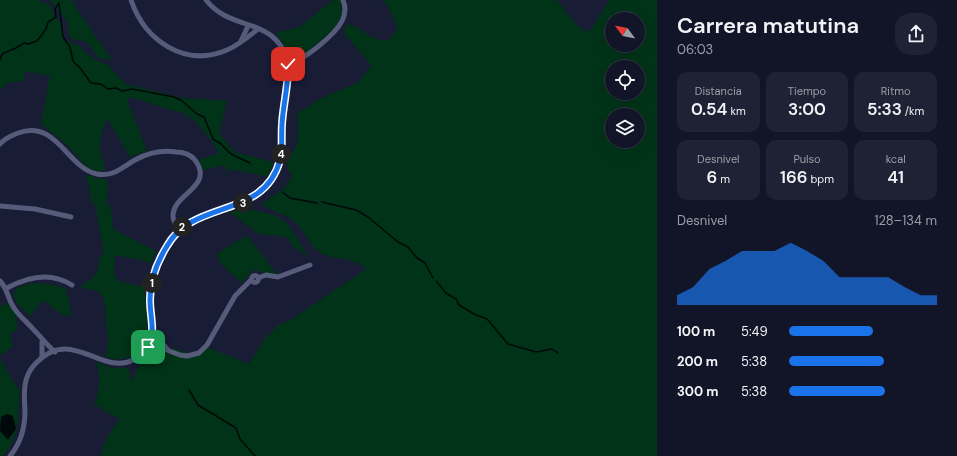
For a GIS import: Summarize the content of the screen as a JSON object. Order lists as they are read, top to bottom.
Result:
{
  "north": "top left",
  "page": {
    "heading": ["Carrera matutina", "06:03"],
    "stats": [
      ["Distancia", "0.54 km"],
      ["Tiempo", "3:00"],
      ["Ritmo", "5:33 /km"],
      ["Desnivel", "6 m"],
      ["Pulso", "166 bpm"],
      ["kcal", "41"]
    ],
    "pins": [
      "4",
      "3",
      "2",
      "1"
    ],
    "chart": ["Desnivel", "128–134 m"],
    "list": [
      {
        "name": "100 m",
        "note": "5:49"
      },
      {
        "name": "200 m",
        "note": "5:38"
      },
      {
        "name": "300 m",
        "note": "5:38"
      }
    ]
  }
}
